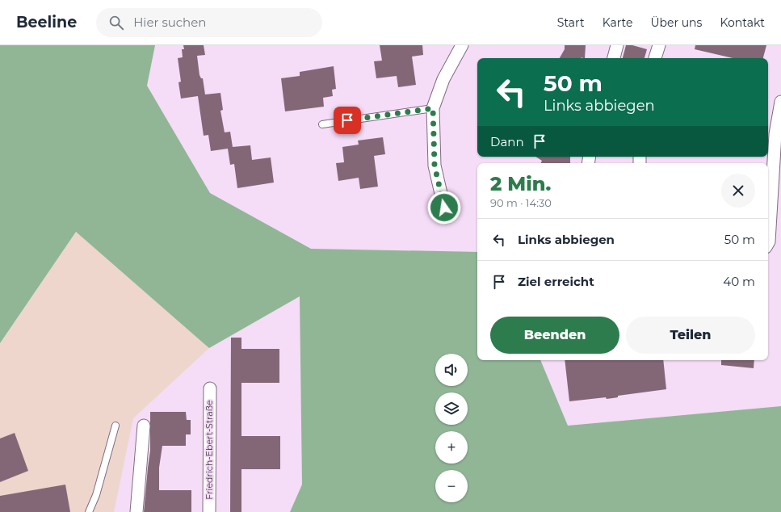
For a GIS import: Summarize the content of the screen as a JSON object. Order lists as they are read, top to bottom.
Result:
{
  "streets": {
    "street": ["Friedrich-Ebert-Straße"]
  },
  "page": {
    "header": "Beeline",
    "search": "Hier suchen",
    "nav": [
      "Start",
      "Karte",
      "Über uns",
      "Kontakt"
    ],
    "turn": ["50 m", "Links abbiegen"],
    "then": "Dann",
    "heading": ["2 Min.", "90 m · 14:30"],
    "list": [
      {
        "name": "Links abbiegen",
        "value": "50 m"
      },
      {
        "name": "Ziel erreicht",
        "value": "40 m"
      }
    ],
    "buttons": ["Beenden", "Teilen"],
    "map_buttons": ["+", "−"]
  }
}
